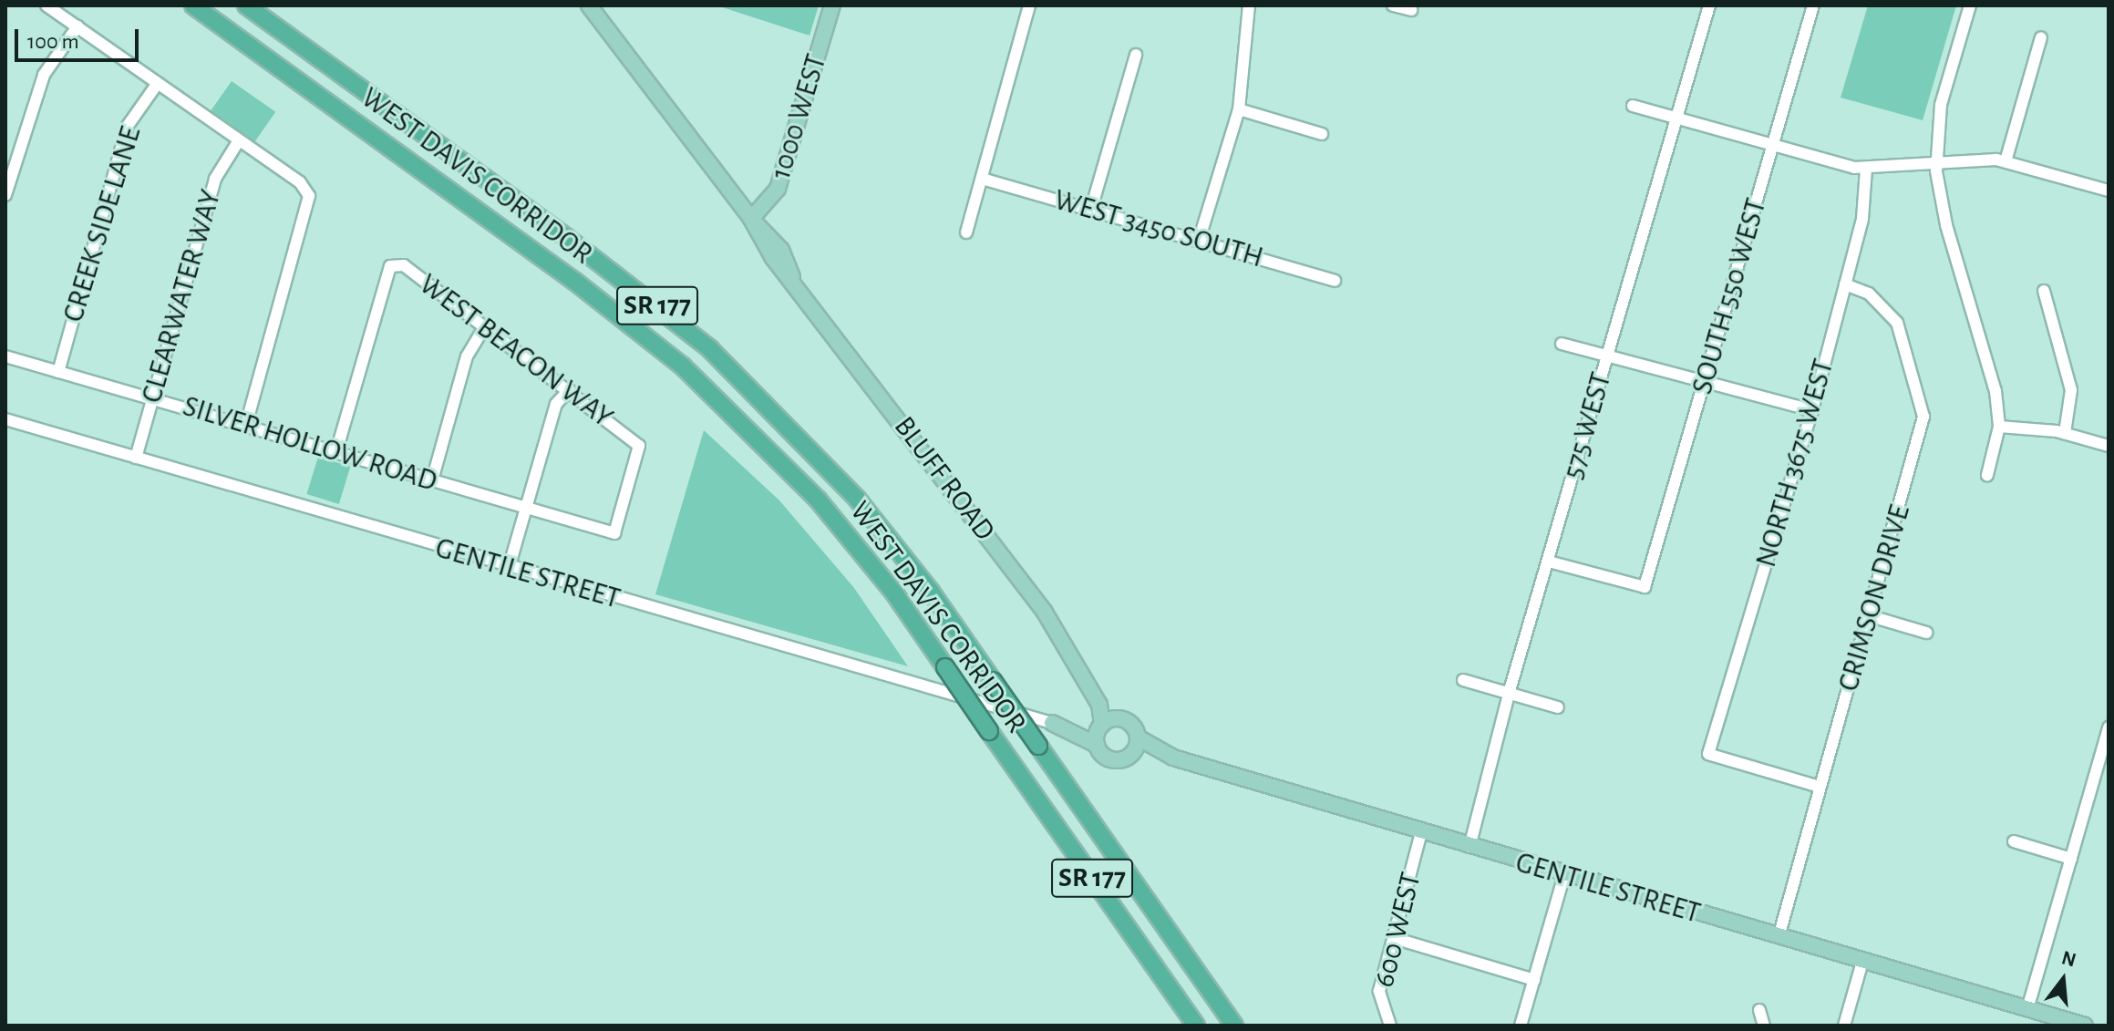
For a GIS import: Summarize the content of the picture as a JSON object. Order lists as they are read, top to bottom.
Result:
{
  "streets": {
    "highway": ["WEST DAVIS CORRIDOR", "SR 177"],
    "main road": ["1000 WEST", "BLUFF ROAD", "GENTILE STREET"],
    "street": [
      "CREEK SIDE LANE",
      "WEST 3450 SOUTH",
      "CLEARWATER WAY",
      "SOUTH 550 WEST",
      "WEST BEACON WAY",
      "575 WEST",
      "SILVER HOLLOW ROAD",
      "NORTH 3675 WEST",
      "CRIMSON DRIVE",
      "600 WEST"
    ]
  },
  "crossings": [
    ["1000 WEST", "BLUFF ROAD"],
    ["CREEK SIDE LANE", "SILVER HOLLOW ROAD"],
    ["CLEARWATER WAY", "SILVER HOLLOW ROAD"],
    ["CLEARWATER WAY", "GENTILE STREET"],
    ["SOUTH 550 WEST", "575 WEST"],
    ["WEST BEACON WAY", "SILVER HOLLOW ROAD"],
    ["575 WEST", "GENTILE STREET"],
    ["NORTH 3675 WEST", "CRIMSON DRIVE"],
    ["BLUFF ROAD", "GENTILE STREET"],
    ["GENTILE STREET", "CRIMSON DRIVE"],
    ["GENTILE STREET", "600 WEST"]
  ],
  "scale_bar": "100 m",
  "north": "top"
}
